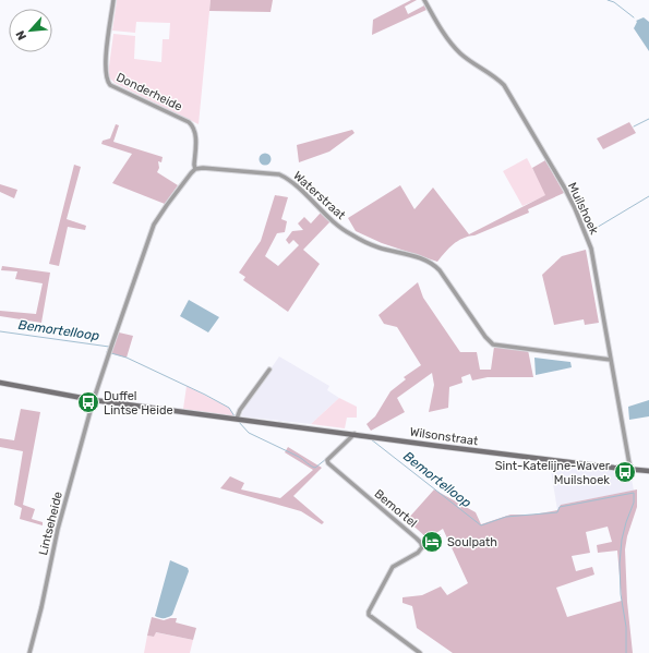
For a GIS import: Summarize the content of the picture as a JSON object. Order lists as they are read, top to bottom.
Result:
{
  "streets": {
    "street": [
      "Donderheide",
      "Waterstraat",
      "Muilshoek",
      "Wilsonstraat",
      "Bemortel",
      "Lintseheide"
    ]
  },
  "crossings": [
    ["Donderheide", "Waterstraat"],
    ["Waterstraat", "Muilshoek"],
    ["Muilshoek", "Wilsonstraat"],
    ["Wilsonstraat", "Bemortel"],
    ["Wilsonstraat", "Lintseheide"]
  ],
  "water": ["Bemortelloop"],
  "places": {
    "bus stop": ["Duffel Lintse Heide", "Sint-Katelijne-Waver Muilshoek"],
    "hotel": ["Soulpath"]
  },
  "north": "bottom left"
}
